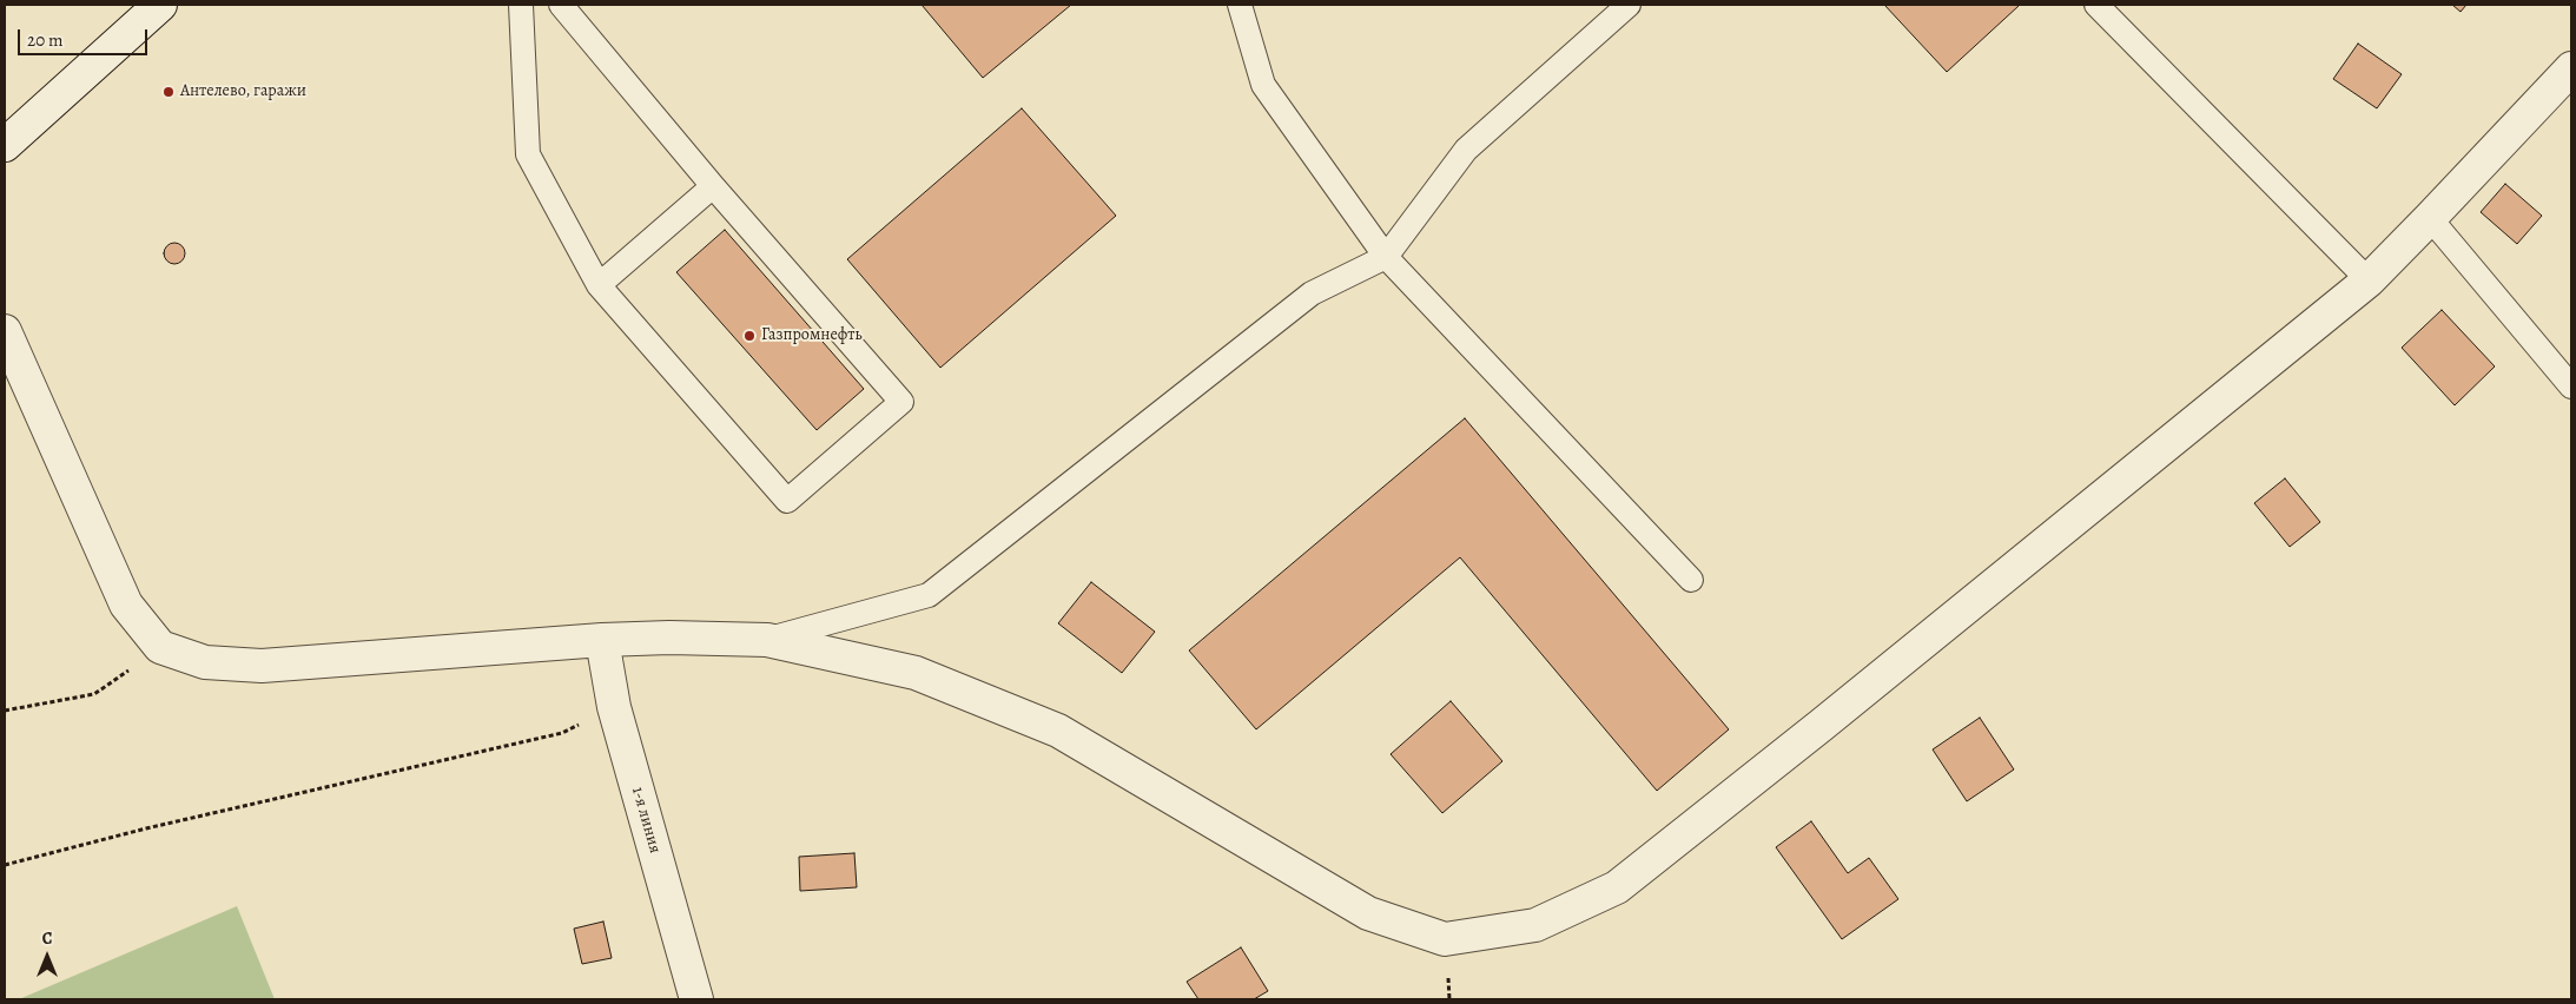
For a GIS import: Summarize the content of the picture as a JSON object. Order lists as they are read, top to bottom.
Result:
{
  "streets": {
    "street": ["1-я линия"]
  },
  "places": ["Антелево, гаражи", "Газпромнефть"],
  "scale_bar": "20 m",
  "north": "top"
}
